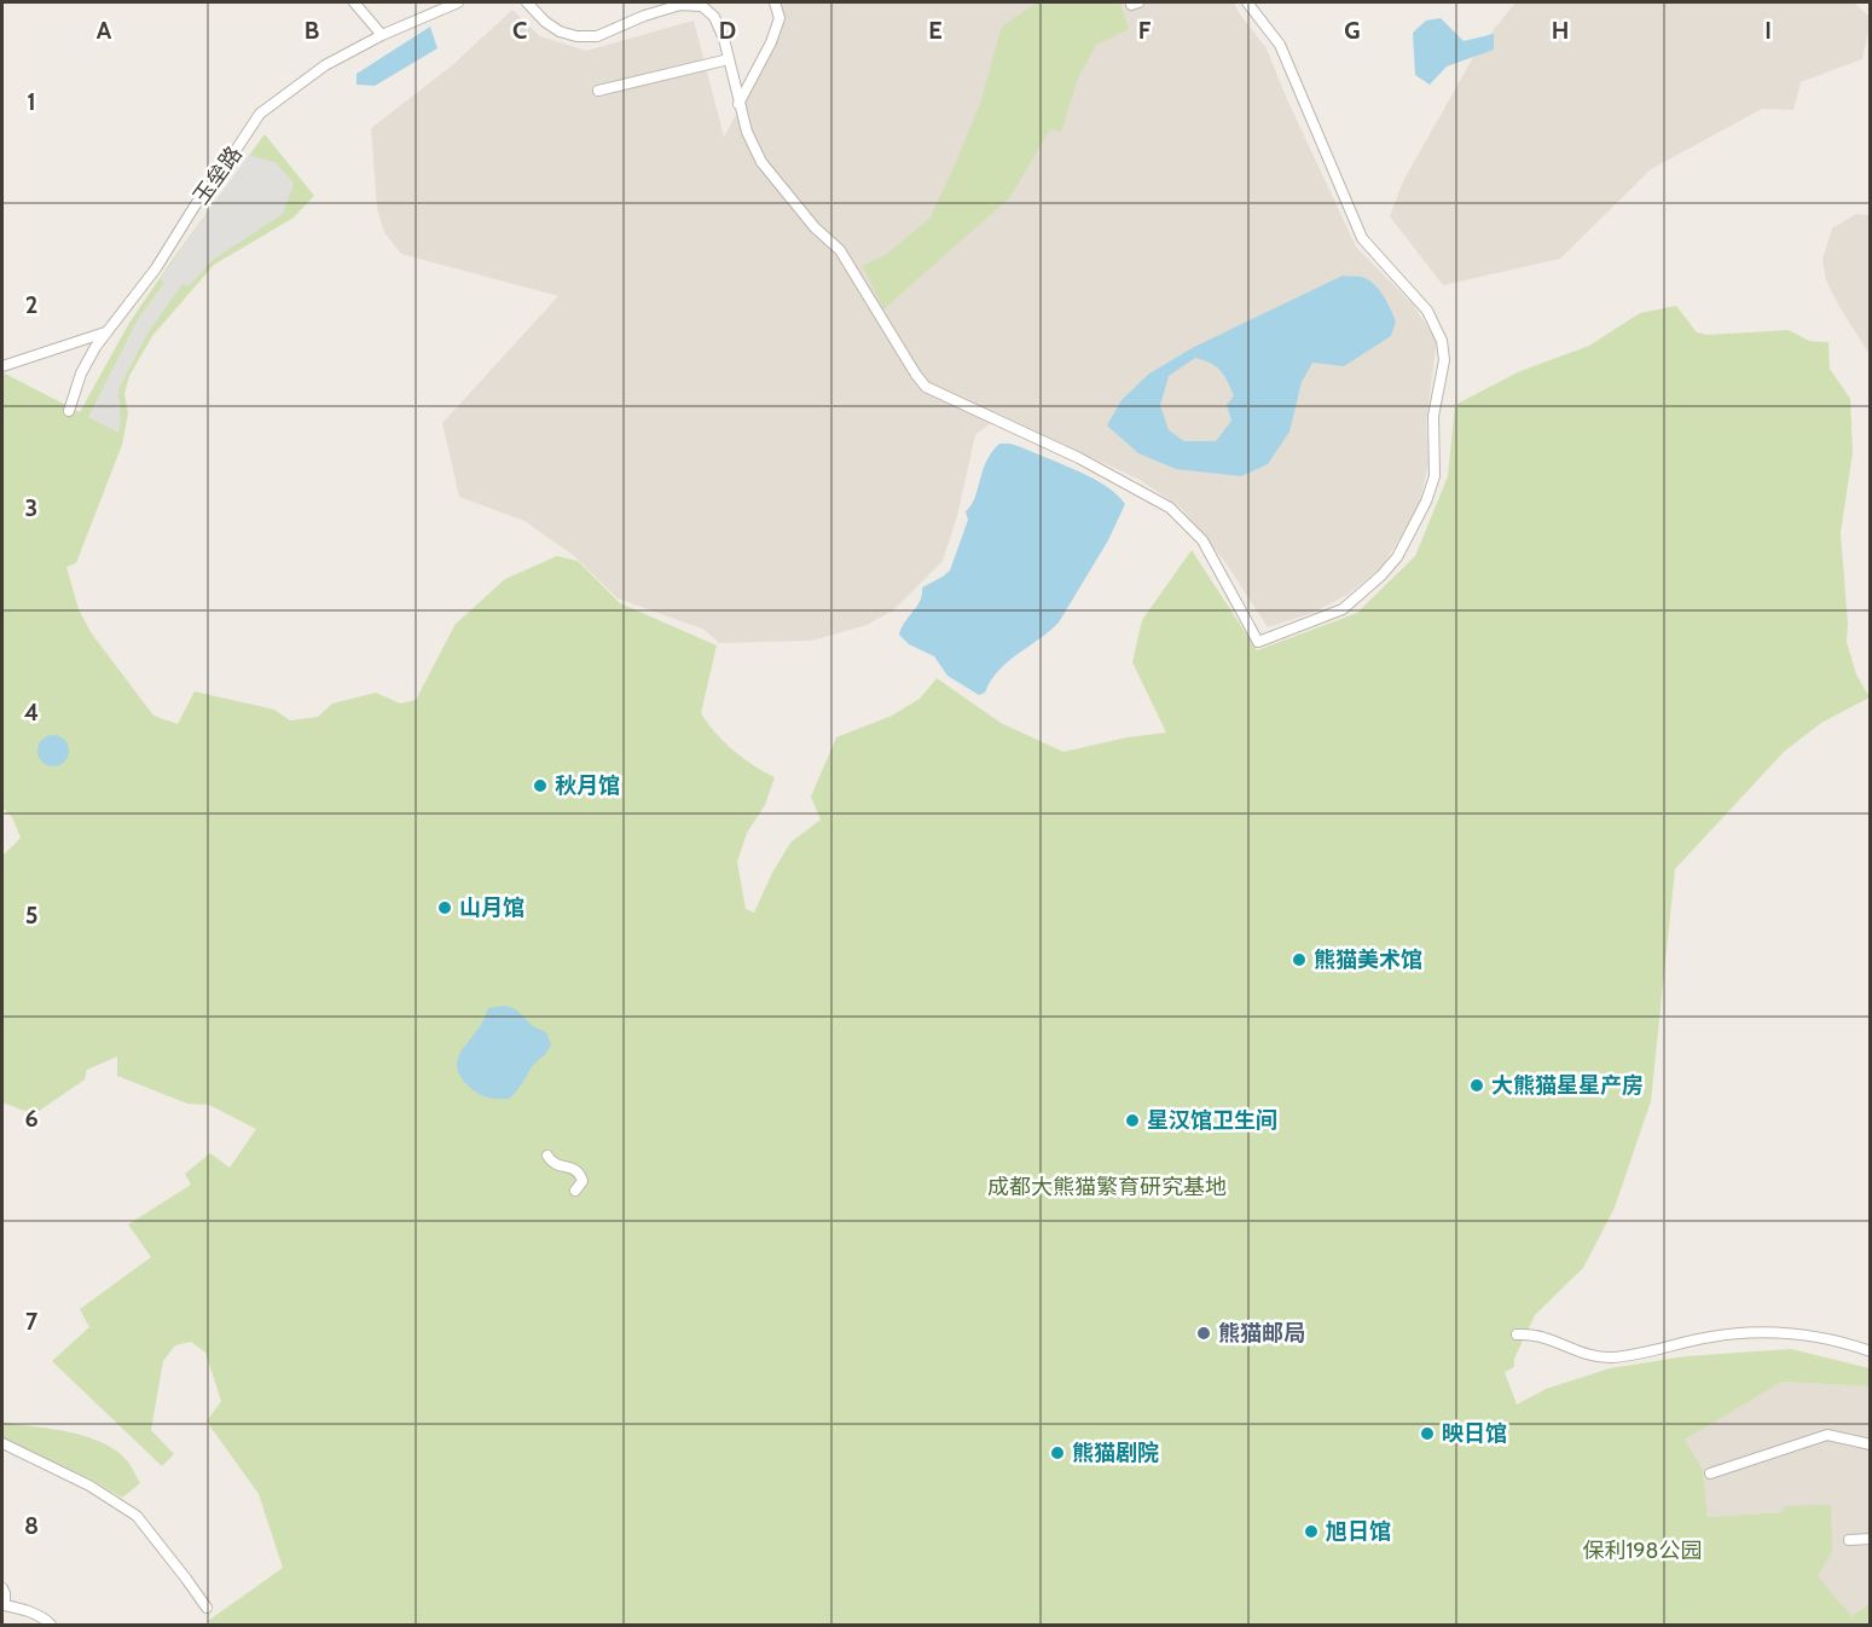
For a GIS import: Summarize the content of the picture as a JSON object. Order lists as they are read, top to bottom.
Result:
{
  "streets": {
    "street": ["玉垒路"]
  },
  "parks": ["成都大熊猫繁育研究基地", "保利198公园"],
  "places": [
    "秋月馆",
    "山月馆",
    "熊猫美术馆",
    "大熊猫星星产房",
    "星汉馆卫生间",
    "熊猫邮局",
    "映日馆",
    "熊猫剧院",
    "旭日馆"
  ],
  "grid": {
    "columns": [
      "A",
      "B",
      "C",
      "D",
      "E",
      "F",
      "G",
      "H",
      "I"
    ],
    "rows": [
      "1",
      "2",
      "3",
      "4",
      "5",
      "6",
      "7",
      "8"
    ]
  }
}
